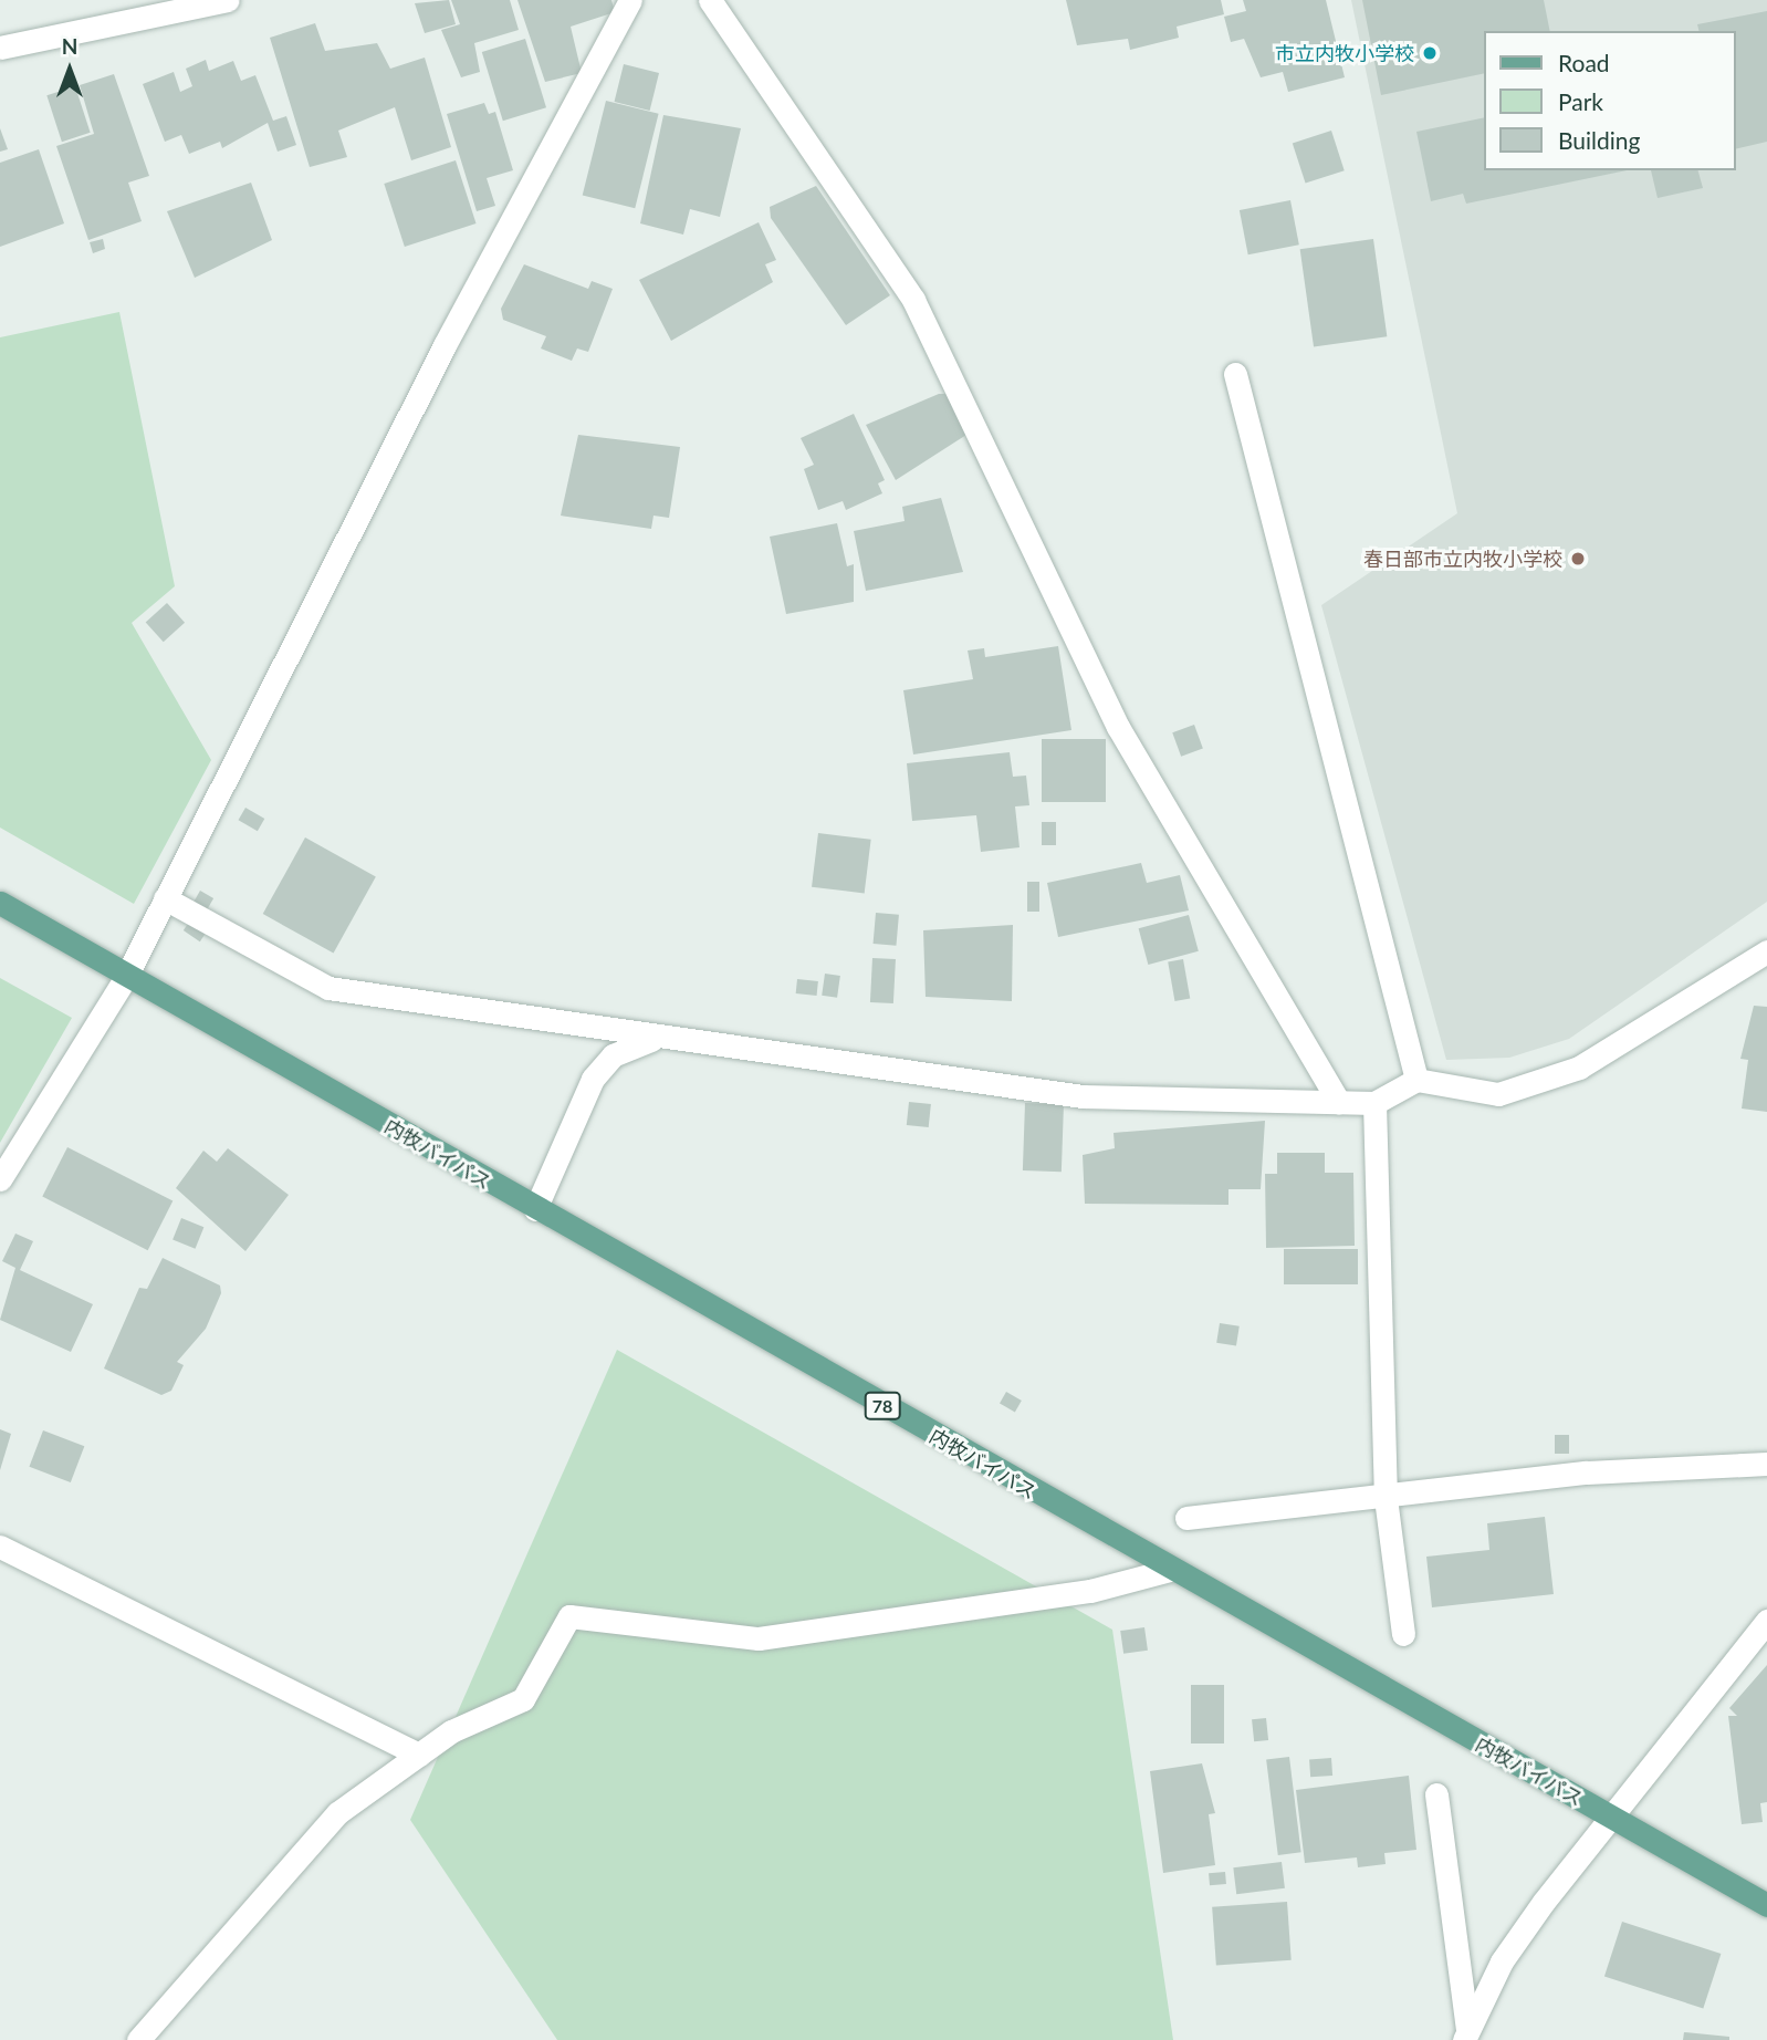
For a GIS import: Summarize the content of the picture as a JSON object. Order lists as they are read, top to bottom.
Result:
{
  "streets": {
    "main road": ["内牧バイパス", "78"]
  },
  "places": ["市立内牧小学校", "春日部市立内牧小学校"],
  "legend": ["Road", "Park", "Building"],
  "north": "top"
}
